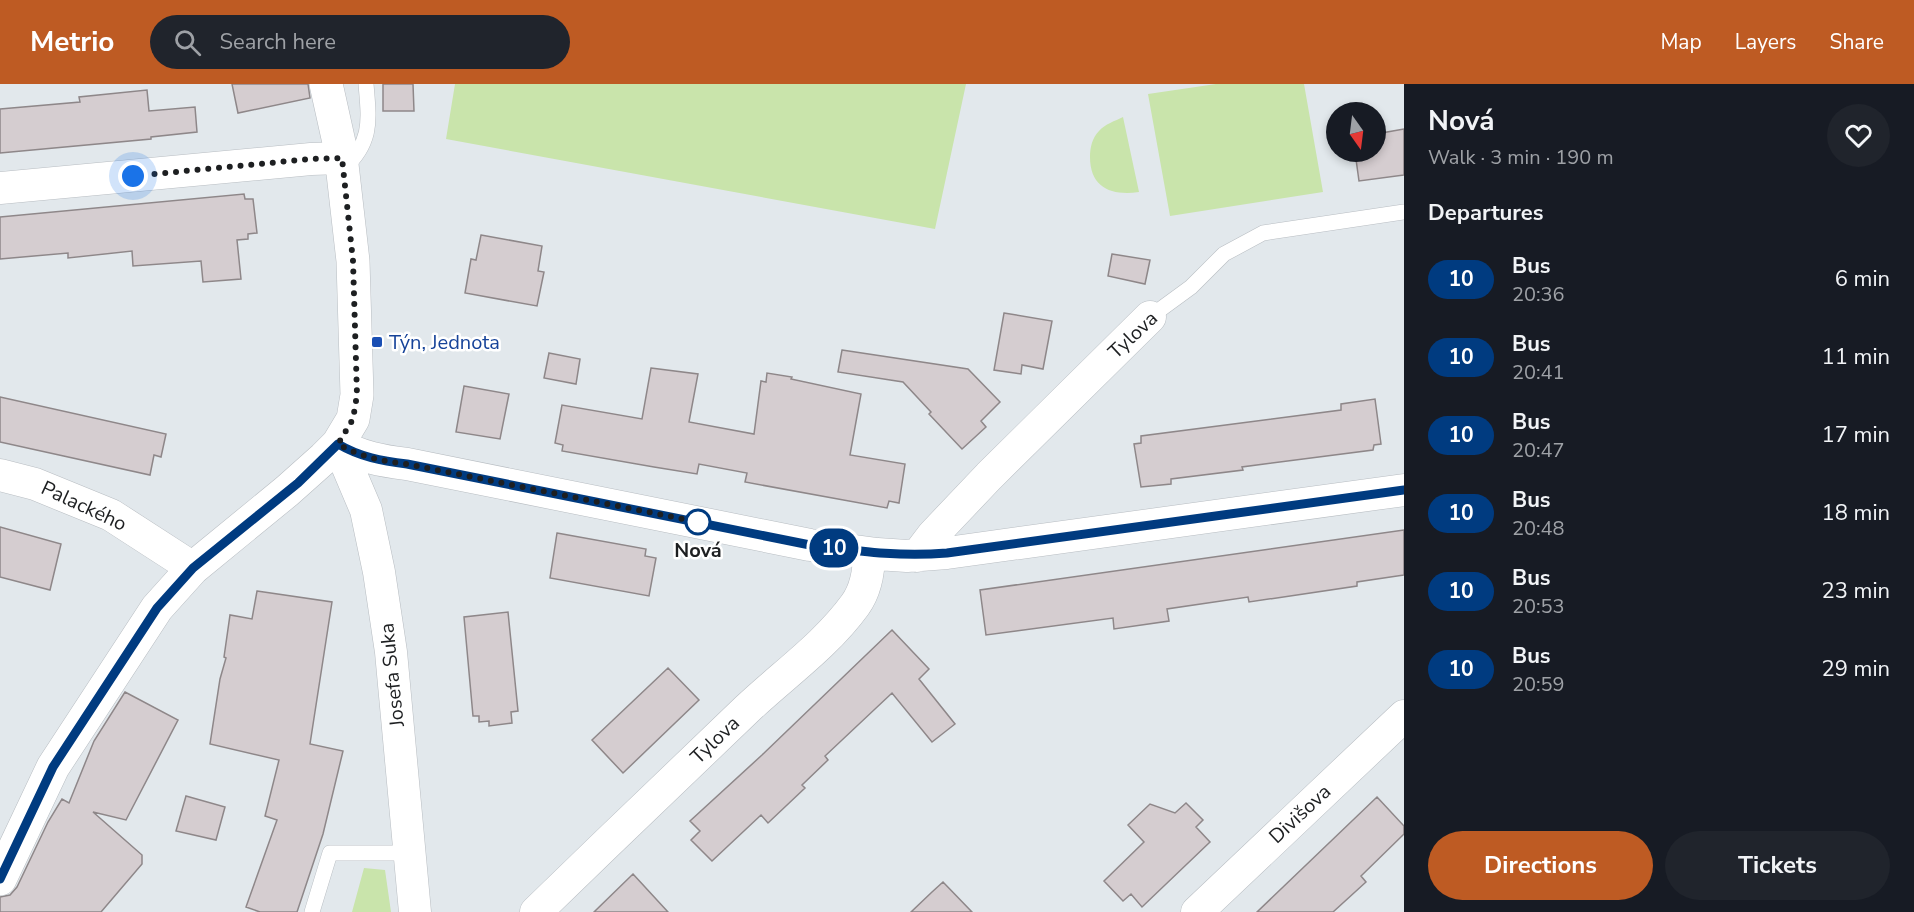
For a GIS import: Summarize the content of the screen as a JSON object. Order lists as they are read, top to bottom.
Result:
{
  "streets": {
    "street": [
      "Tylova",
      "Palackého",
      "Josefa Suka",
      "Divišova"
    ]
  },
  "places": {
    "transit": ["Týn, Jednota"],
    "other": ["Nová"]
  },
  "lines": ["bus line 10"],
  "north": "bottom",
  "page": {
    "header": "Metrio",
    "search": "Search here",
    "nav": ["Map", "Layers", "Share"],
    "on_map": "10",
    "heading": [
      ["Nová", "Walk · 3 min · 190 m"],
      "Departures"
    ],
    "list": [
      {
        "mark": "10",
        "name": "Bus",
        "note": "20:36",
        "value": "6 min"
      },
      {
        "mark": "10",
        "name": "Bus",
        "note": "20:41",
        "value": "11 min"
      },
      {
        "mark": "10",
        "name": "Bus",
        "note": "20:47",
        "value": "17 min"
      },
      {
        "mark": "10",
        "name": "Bus",
        "note": "20:48",
        "value": "18 min"
      },
      {
        "mark": "10",
        "name": "Bus",
        "note": "20:53",
        "value": "23 min"
      },
      {
        "mark": "10",
        "name": "Bus",
        "note": "20:59",
        "value": "29 min"
      }
    ],
    "buttons": ["Directions", "Tickets"]
  }
}
